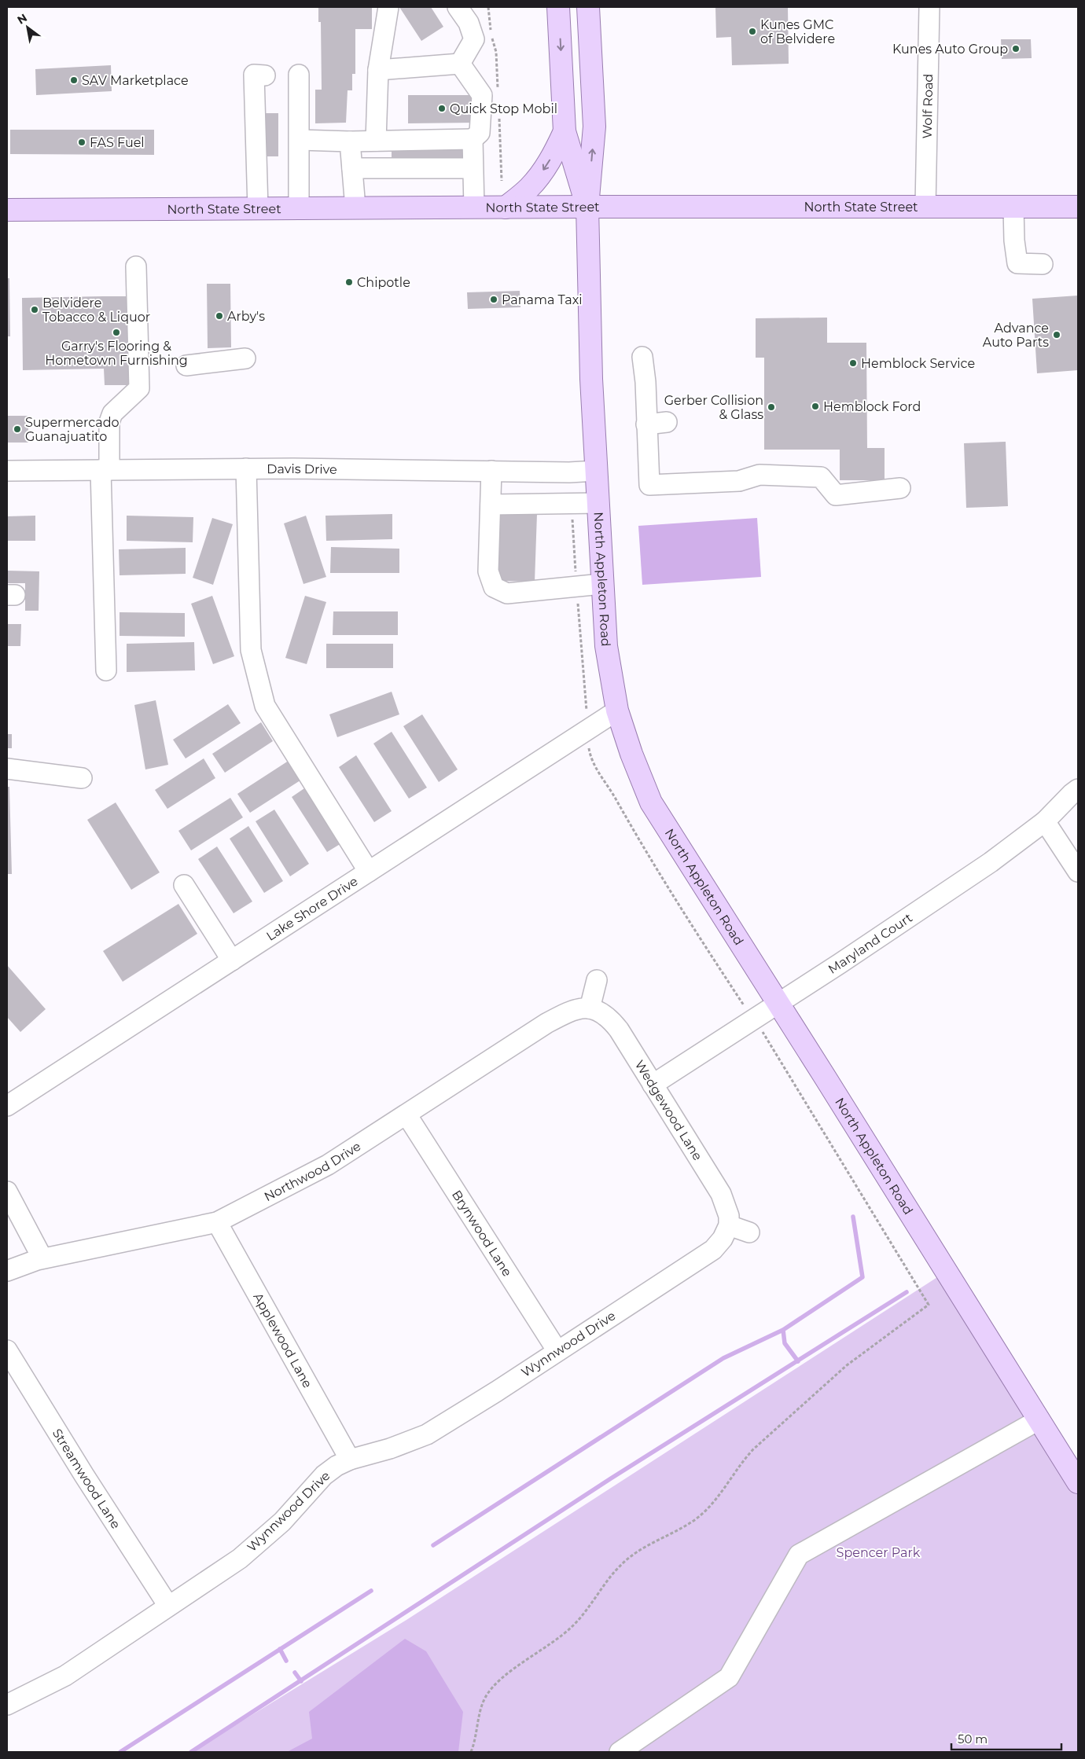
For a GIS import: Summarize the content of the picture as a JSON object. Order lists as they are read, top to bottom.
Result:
{
  "streets": {
    "main road": ["North State Street", "North Appleton Road"],
    "street": [
      "Wolf Road",
      "Davis Drive",
      "Lake Shore Drive",
      "Maryland Court",
      "Wedgewood Lane",
      "Northwood Drive",
      "Brynwood Lane",
      "Applewood Lane",
      "Wynnwood Drive",
      "Streamwood Lane"
    ]
  },
  "crossings": [
    ["Wolf Road", "North State Street"],
    ["North State Street", "North Appleton Road"],
    ["Davis Drive", "North Appleton Road"],
    ["North Appleton Road", "Lake Shore Drive"],
    ["North Appleton Road", "Maryland Court"],
    ["Maryland Court", "Wedgewood Lane"],
    ["Wedgewood Lane", "Northwood Drive"],
    ["Wedgewood Lane", "Wynnwood Drive"],
    ["Northwood Drive", "Brynwood Lane"],
    ["Northwood Drive", "Applewood Lane"],
    ["Brynwood Lane", "Wynnwood Drive"],
    ["Applewood Lane", "Wynnwood Drive"],
    ["Wynnwood Drive", "Streamwood Lane"]
  ],
  "parks": ["Spencer Park"],
  "places": [
    "Kunes GMC of Belvidere",
    "Kunes Auto Group",
    "SAV Marketplace",
    "Quick Stop Mobil",
    "FAS Fuel",
    "Chipotle",
    "Panama Taxi",
    "Belvidere Tobacco & Liquor",
    "Arby's",
    "Garry's Flooring & Hometown Furnishing",
    "Advance Auto Parts",
    "Hemblock Service",
    "Hemblock Ford",
    "Gerber Collision & Glass",
    "Supermercado Guanajuatito"
  ],
  "scale_bar": "50 m",
  "north": "top left"
}
